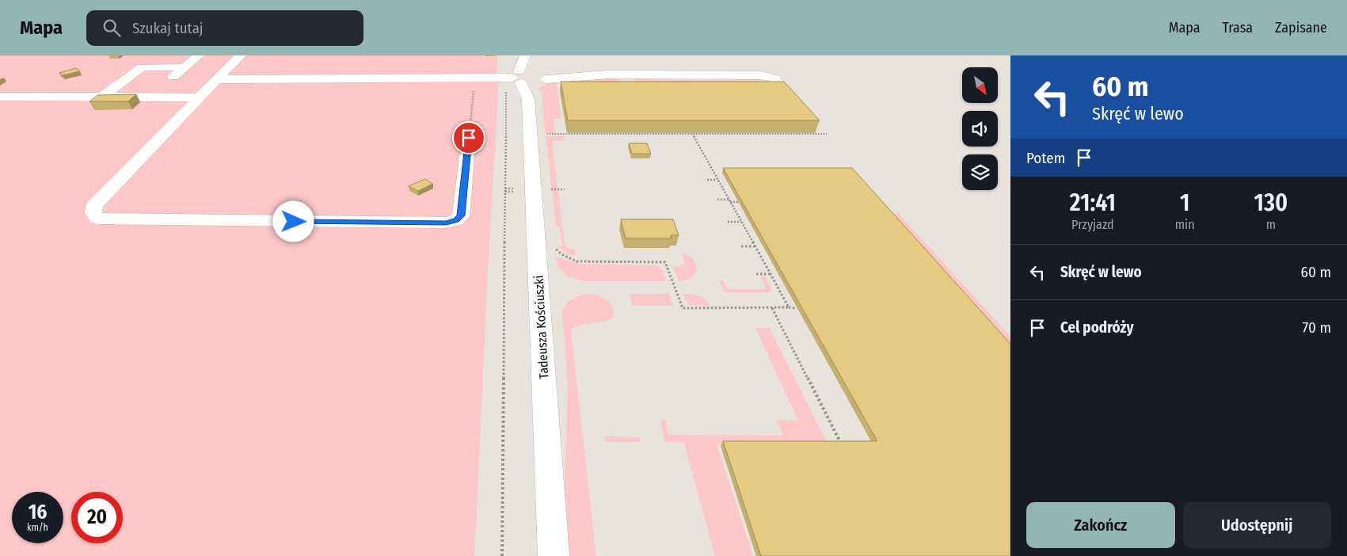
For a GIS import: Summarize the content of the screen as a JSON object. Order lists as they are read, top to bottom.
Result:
{
  "streets": {
    "street": ["Tadeusza Kościuszki"]
  },
  "north": "bottom right",
  "page": {
    "header": "Mapa",
    "search": "Szukaj tutaj",
    "nav": ["Mapa", "Trasa", "Zapisane"],
    "turn": ["60 m", "Skręć w lewo"],
    "then": "Potem",
    "eta": [
      "21:41",
      "Przyjazd",
      "1",
      "min",
      "130",
      "m"
    ],
    "list": [
      {
        "name": "Skręć w lewo",
        "value": "60 m"
      },
      {
        "name": "Cel podróży",
        "value": "70 m"
      }
    ],
    "speed": "16 km/h",
    "limit": "20",
    "buttons": ["Zakończ", "Udostępnij"]
  }
}
